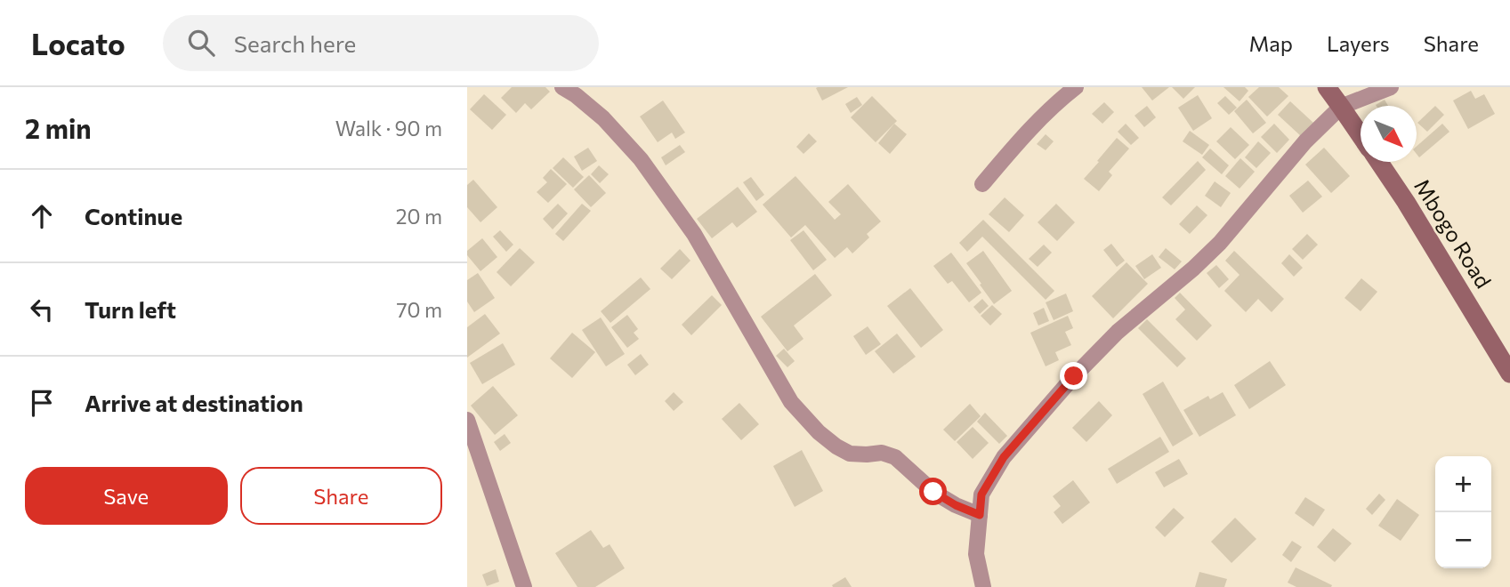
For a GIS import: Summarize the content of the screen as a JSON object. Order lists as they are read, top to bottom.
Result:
{
  "streets": {
    "main road": ["Mbogo Road"]
  },
  "north": "bottom right",
  "page": {
    "header": "Locato",
    "search": "Search here",
    "nav": ["Map", "Layers", "Share"],
    "heading": ["2 min", "Walk · 90 m"],
    "list": [
      ["Continue", "20 m"],
      ["Turn left", "70 m"],
      "Arrive at destination"
    ],
    "buttons": ["Save", "Share"],
    "map_buttons": ["+", "−"]
  }
}
